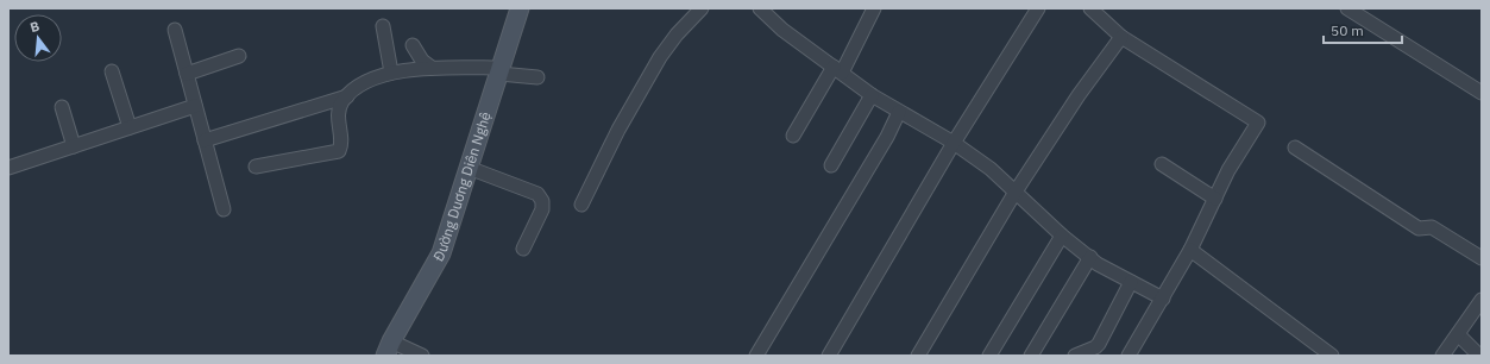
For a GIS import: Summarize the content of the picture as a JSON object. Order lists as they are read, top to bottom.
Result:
{
  "streets": {
    "street": ["Đường Duơng Diên Nghệ"]
  },
  "scale_bar": "50 m",
  "north": "top"
}
